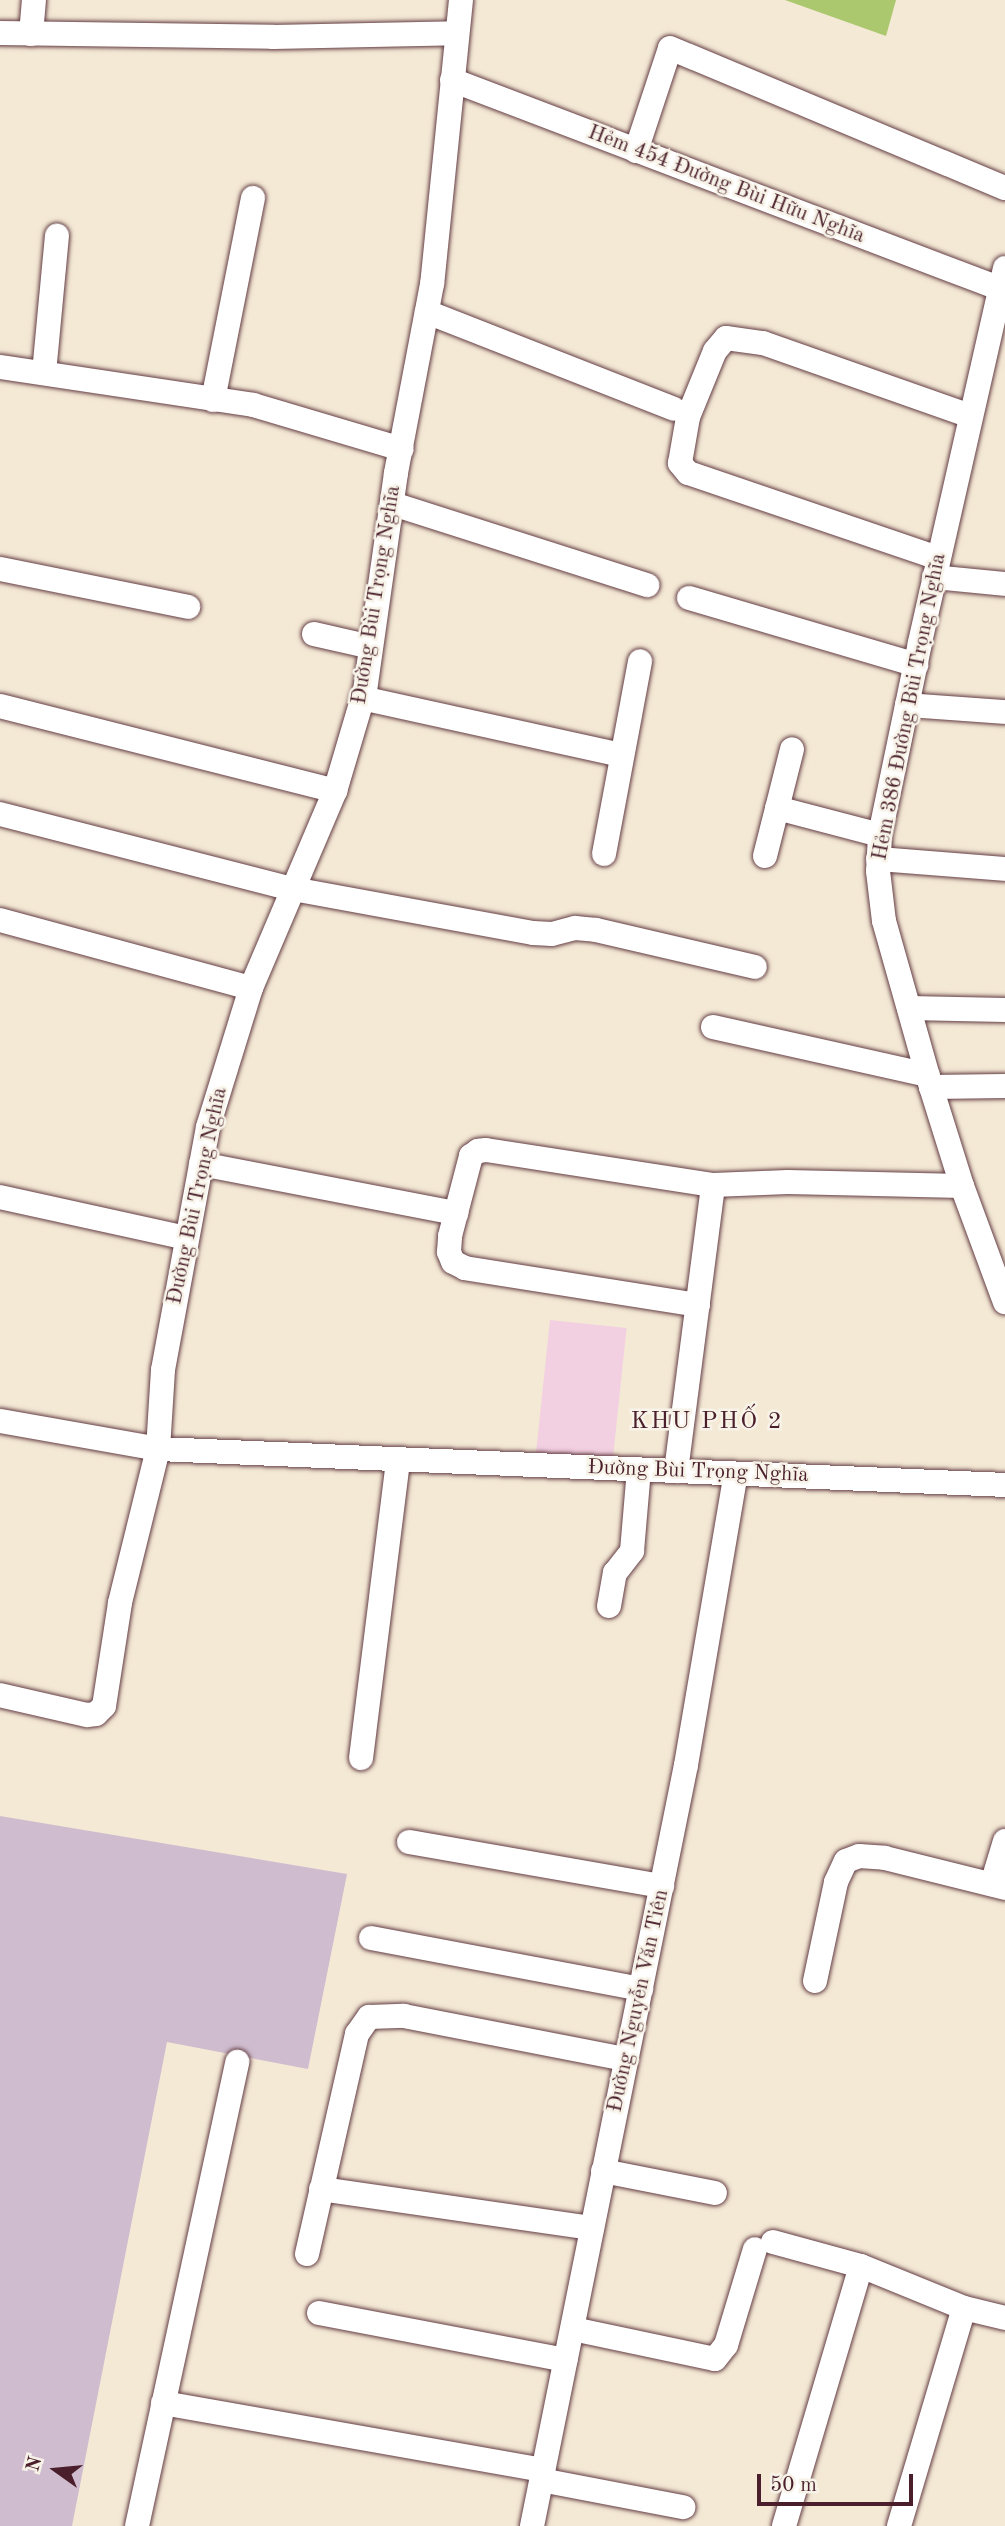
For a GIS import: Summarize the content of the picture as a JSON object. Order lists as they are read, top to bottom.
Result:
{
  "streets": {
    "street": [
      "Hẻm 454 Đường Bùi Hữu Nghĩa",
      "Đường Bùi Trọng Nghĩa",
      "Hẻm 386 Đường Bùi Trọng Nghĩa",
      "Đường Nguyễn Văn Tiên"
    ]
  },
  "crossings": [
    ["Hẻm 454 Đường Bùi Hữu Nghĩa", "Đường Bùi Trọng Nghĩa"],
    ["Hẻm 454 Đường Bùi Hữu Nghĩa", "Hẻm 386 Đường Bùi Trọng Nghĩa"],
    ["Đường Bùi Trọng Nghĩa", "Đường Nguyễn Văn Tiên"]
  ],
  "districts": ["KHU PHỐ 2"],
  "scale_bar": "50 m",
  "north": "left"
}
